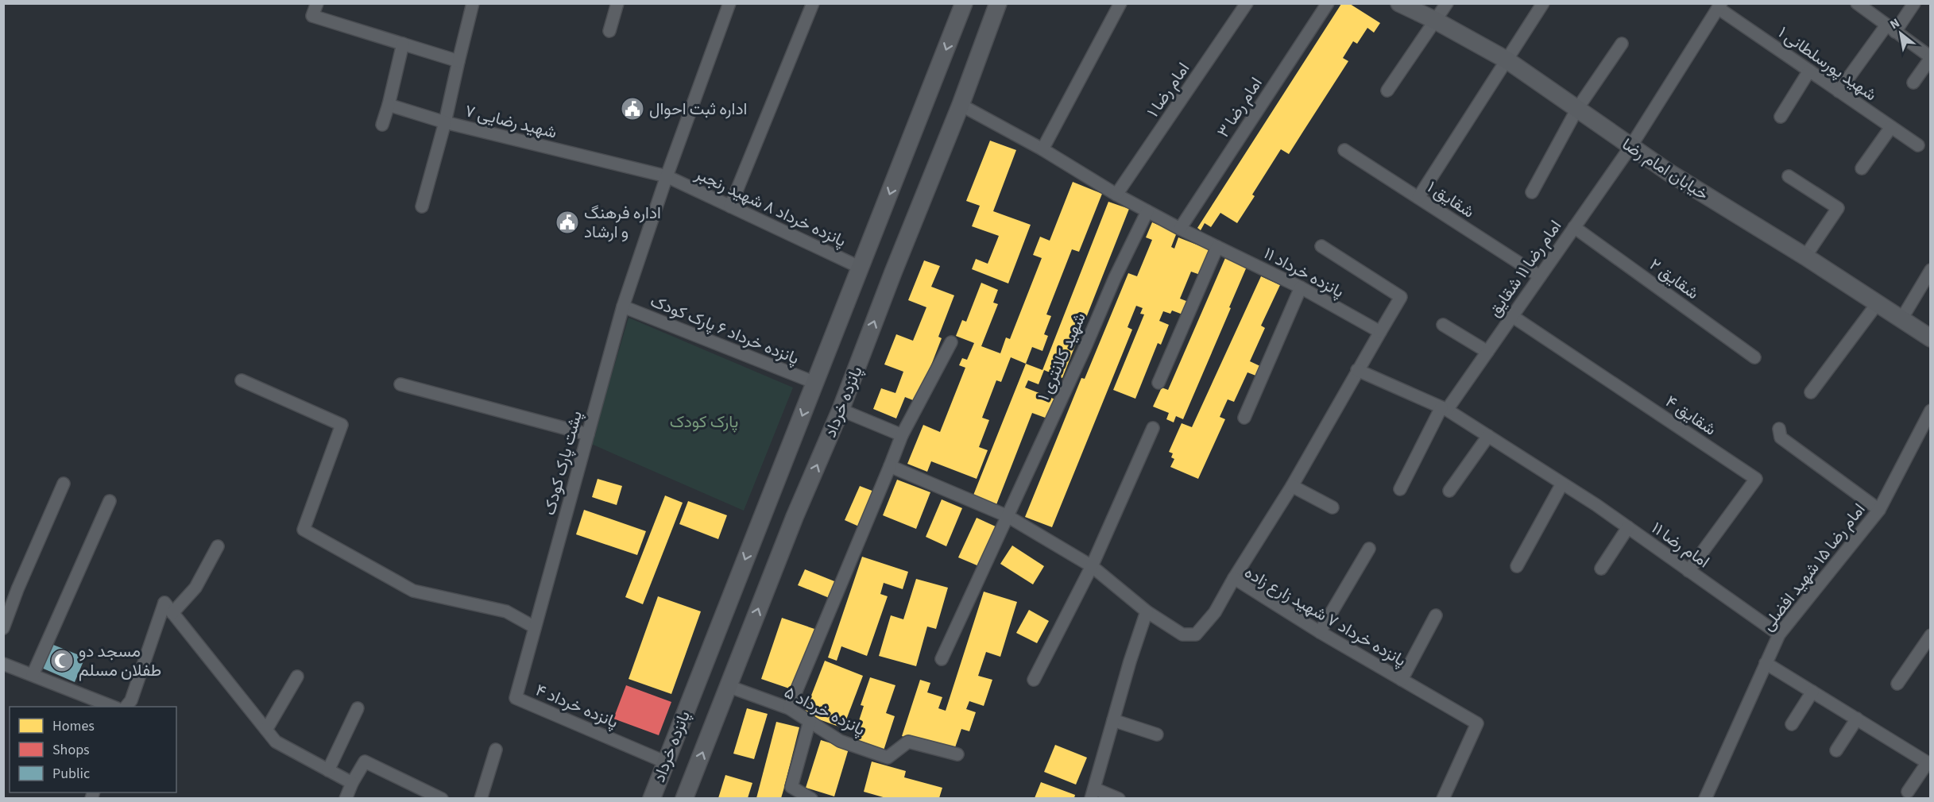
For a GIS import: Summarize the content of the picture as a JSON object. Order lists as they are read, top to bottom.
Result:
{
  "streets": {
    "main road": ["خیابان امام رضا", "پانزده خرداد"],
    "street": [
      "شهید پورسلطانی ۱",
      "امام رضا ۱",
      "امام رضا ۳",
      "شهید رضایی ۷",
      "شقایق ۱",
      "پانزده خرداد ۸ شهید رنجبر",
      "امام رضا ۱۱ شقایق",
      "پانزده خرداد ۱۱",
      "شقایق ۲",
      "پانزده خرداد ۶ پارک کودک",
      "شهید کلانتری ۱",
      "شقایق ۴",
      "پشت پارک کودک",
      "امام رضا ۱۱",
      "امام رضا ۱۵ شهید افضلی",
      "پانزده خرداد ۷ شهید زارع زاده",
      "پانزده خرداد ۴",
      "پانزده خرداد ۵"
    ]
  },
  "crossings": [
    ["شهید پورسلطانی ۱", "امام رضا ۱۱ شقایق"],
    ["امام رضا ۱", "پانزده خرداد ۱۱"],
    ["امام رضا ۳", "پانزده خرداد ۱۱"],
    ["شهید رضایی ۷", "پانزده خرداد ۸ شهید رنجبر"],
    ["شهید رضایی ۷", "پشت پارک کودک"],
    ["خیابان امام رضا", "امام رضا ۱۱ شقایق"],
    ["شقایق ۱", "امام رضا ۱۱ شقایق"],
    ["پانزده خرداد ۸ شهید رنجبر", "پانزده خرداد"],
    ["پانزده خرداد ۸ شهید رنجبر", "پشت پارک کودک"],
    ["امام رضا ۱۱ شقایق", "شقایق ۲"],
    ["امام رضا ۱۱ شقایق", "شقایق ۴"],
    ["پانزده خرداد ۱۱", "شهید کلانتری ۱"],
    ["پانزده خرداد ۱۱", "پانزده خرداد"],
    ["پانزده خرداد ۶ پارک کودک", "پانزده خرداد"],
    ["پانزده خرداد ۶ پارک کودک", "پشت پارک کودک"],
    ["شهید کلانتری ۱", "پانزده خرداد ۷ شهید زارع زاده"],
    ["پانزده خرداد", "پانزده خرداد ۴"],
    ["پانزده خرداد", "پانزده خرداد ۵"],
    ["شقایق ۴", "امام رضا ۱۱"],
    ["پشت پارک کودک", "پانزده خرداد ۴"],
    ["امام رضا ۱۱", "امام رضا ۱۵ شهید افضلی"]
  ],
  "parks": ["پارک کودک"],
  "places": {
    "public building": ["اداره ثبت احوال", "اداره فرهنگ و ارشاد"],
    "mosque": ["مسجد دو طفلان مسلم"]
  },
  "legend": ["Homes", "Shops", "Public"],
  "north": "top left"
}
